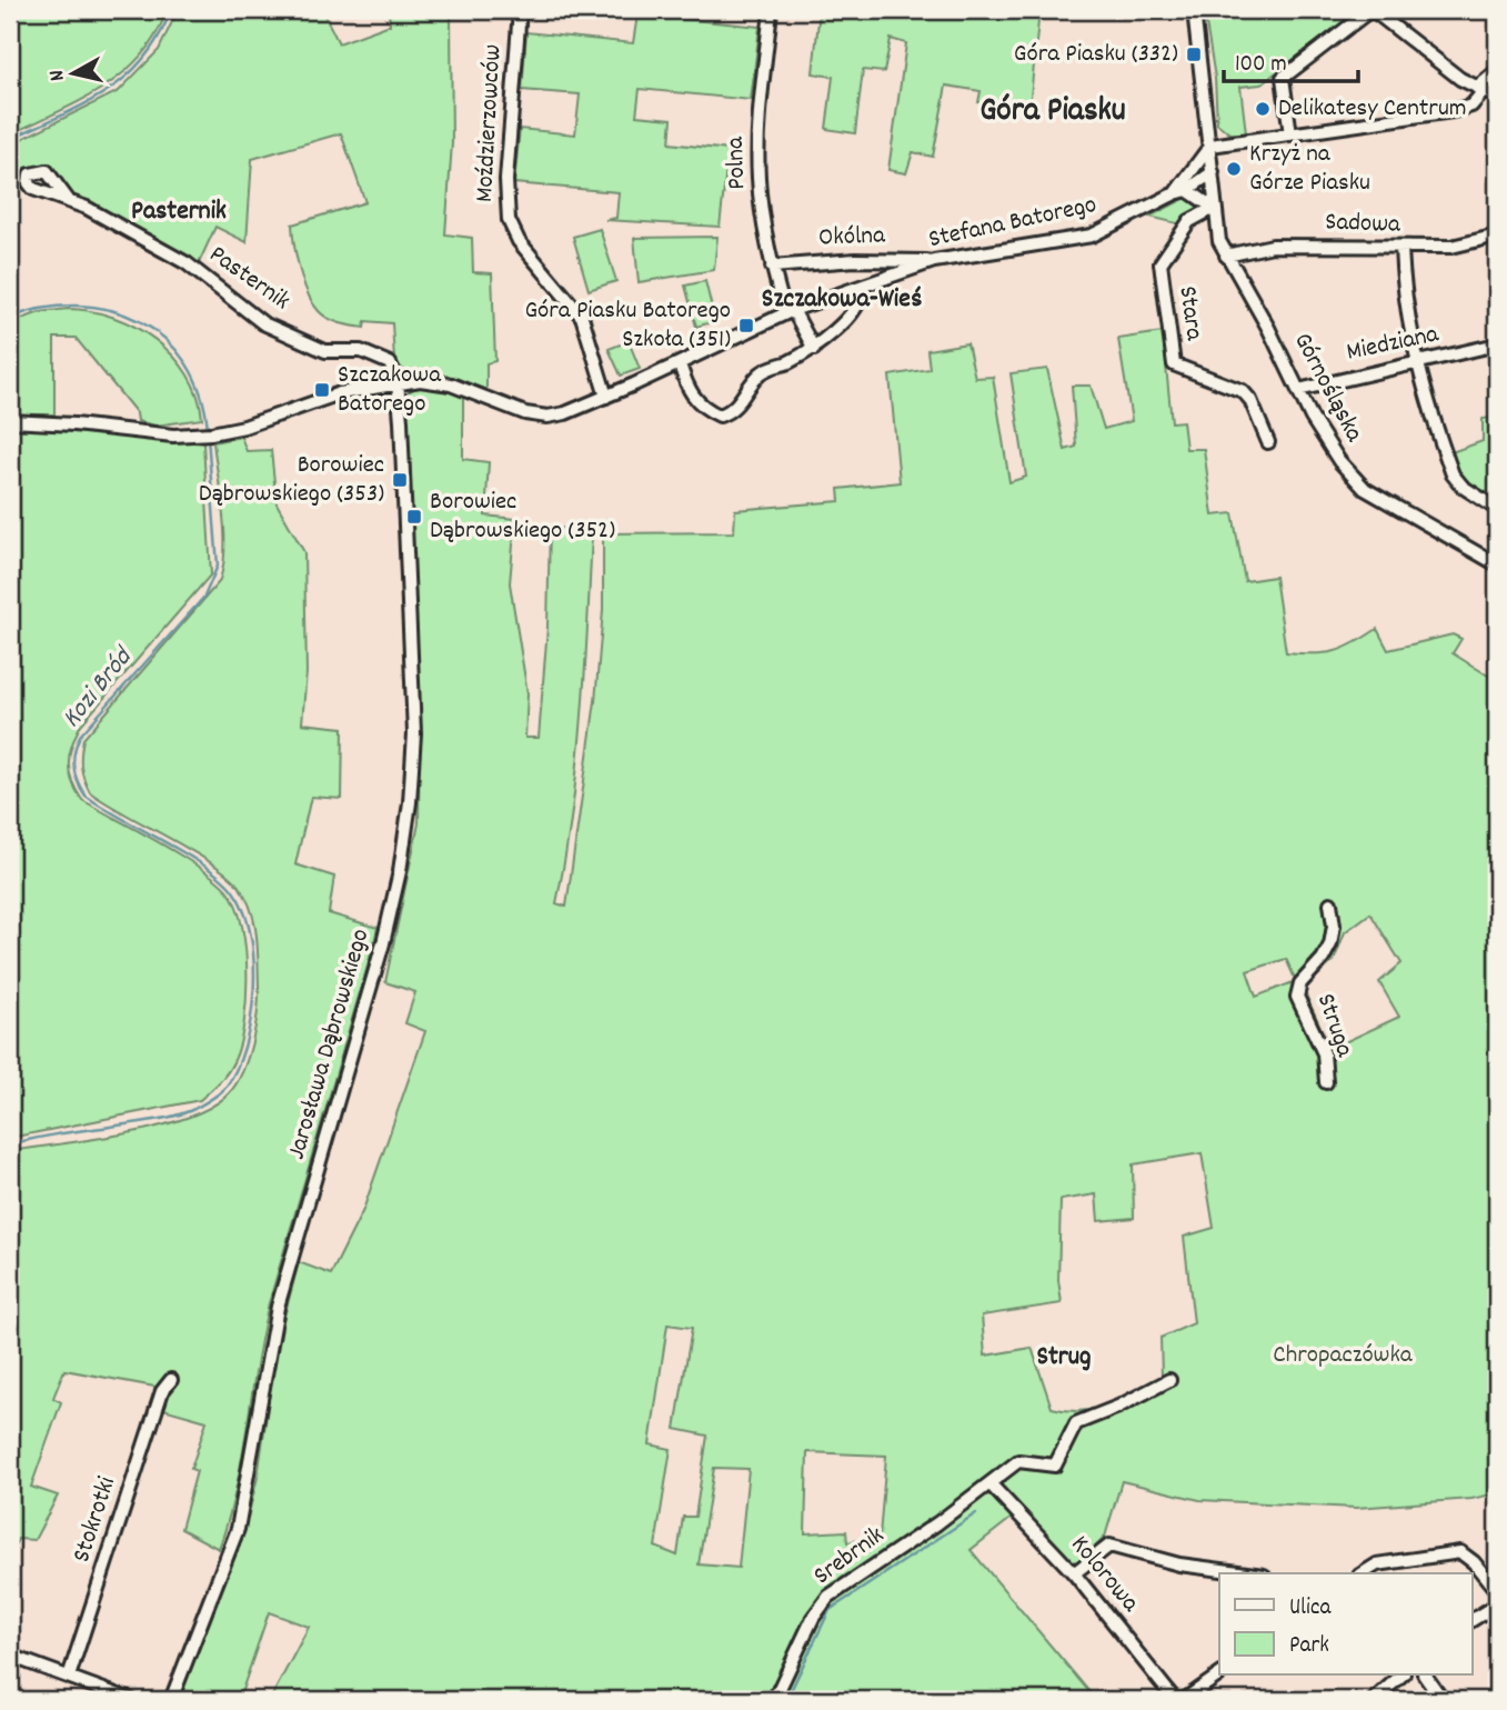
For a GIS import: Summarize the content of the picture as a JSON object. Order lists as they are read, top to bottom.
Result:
{
  "streets": {
    "street": [
      "Moździerzowców",
      "Polna",
      "Stefana Batorego",
      "Sadowa",
      "Okólna",
      "Pasternik",
      "Stara",
      "Miedziana",
      "Górnośląska",
      "Struga",
      "Jarosława Dąbrowskiego",
      "Stokrotki",
      "Srebrnik",
      "Kolorowa"
    ]
  },
  "crossings": [
    ["Moździerzowców", "Stefana Batorego"],
    ["Polna", "Stefana Batorego"],
    ["Polna", "Okólna"],
    ["Stefana Batorego", "Okólna"],
    ["Stefana Batorego", "Pasternik"],
    ["Stefana Batorego", "Górnośląska"],
    ["Stefana Batorego", "Jarosława Dąbrowskiego"],
    ["Sadowa", "Górnośląska"],
    ["Pasternik", "Jarosława Dąbrowskiego"],
    ["Stara", "Górnośląska"],
    ["Miedziana", "Górnośląska"],
    ["Srebrnik", "Kolorowa"]
  ],
  "districts": [
    "Góra Piasku",
    "Pasternik",
    "Szczakowa-Wieś",
    "Strug"
  ],
  "water": ["Kozi Bród"],
  "parks": ["Chropaczówka"],
  "places": {
    "transit": [
      "Góra Piasku (332)",
      "Góra Piasku Batorego Szkoła (351)",
      "Szczakowa Batorego",
      "Borowiec Dąbrowskiego (353)",
      "Borowiec Dąbrowskiego (352)"
    ],
    "other": ["Delikatesy Centrum", "Krzyż na Górze Piasku"]
  },
  "legend": ["Ulica", "Park"],
  "scale_bar": "100 m",
  "north": "left"
}
